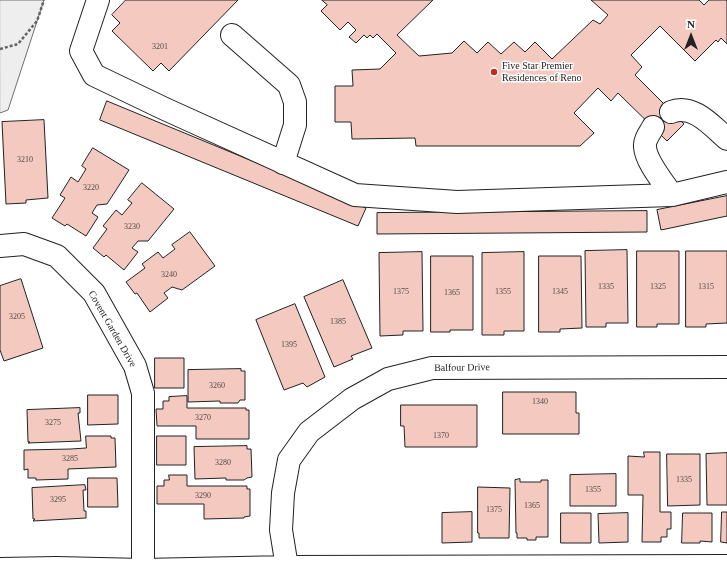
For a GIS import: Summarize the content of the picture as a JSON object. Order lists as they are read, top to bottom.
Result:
{
  "streets": {
    "street": ["Covent Garden Drive", "Balfour Drive"]
  },
  "places": ["Five Star Premier Residences of Reno"],
  "house_numbers": [
    "3201",
    "3210",
    "3220",
    "3230",
    "3240",
    "1335",
    "1325",
    "1315",
    "1375",
    "1355",
    "1345",
    "1365",
    "3205",
    "1385",
    "1395",
    "3260",
    "1340",
    "3270",
    "3275",
    "1370",
    "3285",
    "3280",
    "1335",
    "1355",
    "3290",
    "3295",
    "1365",
    "1375"
  ],
  "north": "top"
}
